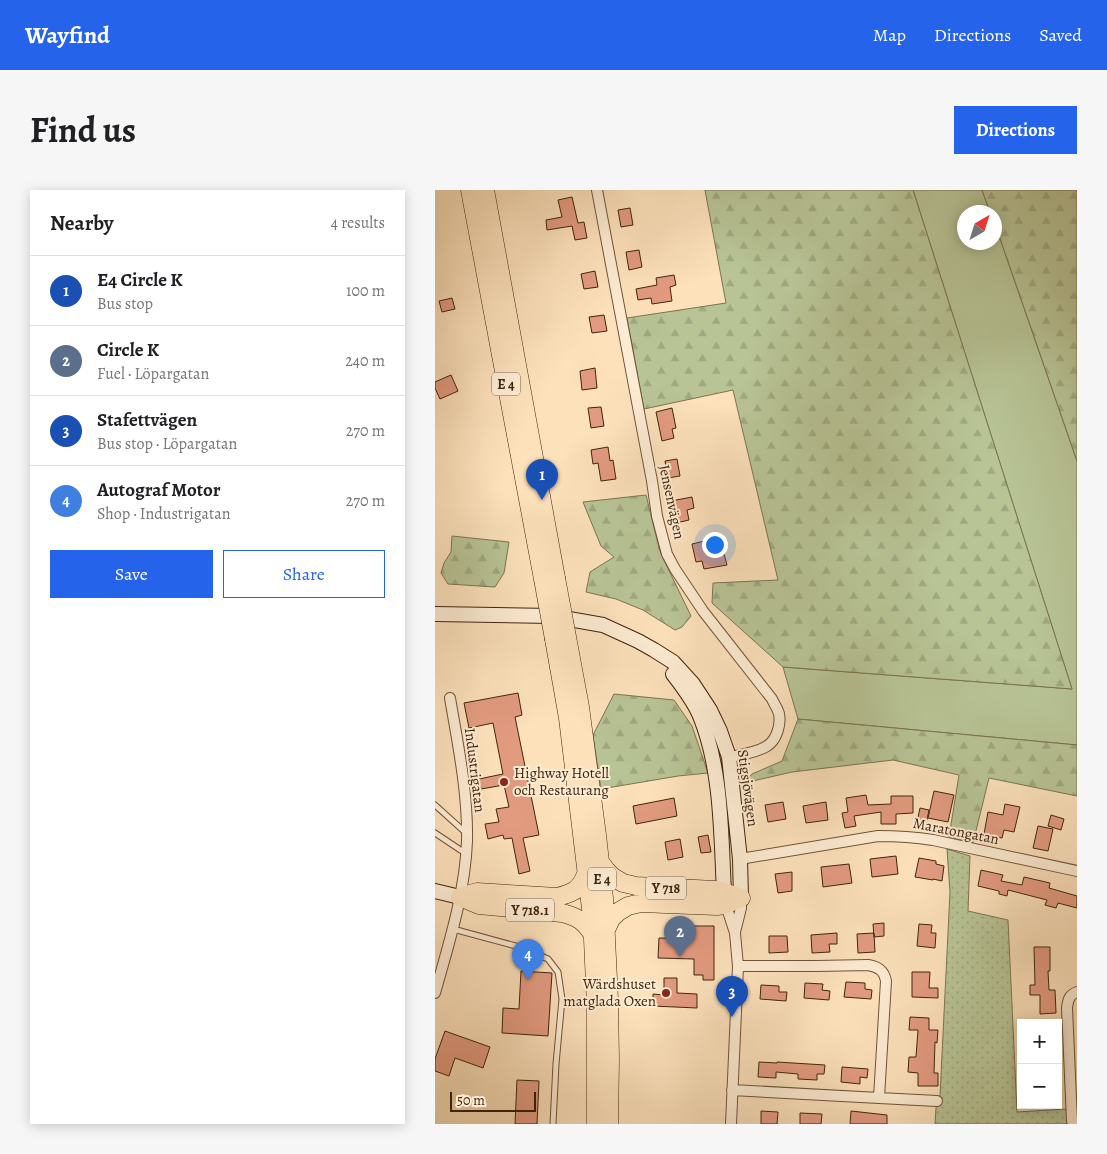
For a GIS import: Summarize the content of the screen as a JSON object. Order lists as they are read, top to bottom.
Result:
{
  "streets": {
    "highway": ["E 4", "Y 718", "Y 718.1"],
    "main road": ["Stigsjövägen"],
    "street": ["Jensenvägen", "Industrigatan", "Maratongatan"]
  },
  "crossings": [
    ["E 4", "Y 718"],
    ["E 4", "Y 718.1"],
    ["Jensenvägen", "Stigsjövägen"],
    ["Industrigatan", "Y 718.1"],
    ["Stigsjövägen", "Maratongatan"],
    ["Stigsjövägen", "Y 718"],
    ["Y 718", "Y 718.1"]
  ],
  "places": ["Highway Hotell och Restaurang", "Wärdshuset matglada Oxen"],
  "scale_bar": "50 m",
  "north": "top right",
  "page": {
    "header": "Wayfind",
    "nav": ["Map", "Directions", "Saved"],
    "title": "Find us",
    "buttons": [
      "Directions",
      ["Save", "Share"]
    ],
    "heading": ["Nearby", "4 results"],
    "list": [
      {
        "mark": "1",
        "name": "E4 Circle K",
        "note": "Bus stop",
        "value": "100 m"
      },
      {
        "mark": "2",
        "name": "Circle K",
        "note": "Fuel · Löpargatan",
        "value": "240 m"
      },
      {
        "mark": "3",
        "name": "Stafettvägen",
        "note": "Bus stop · Löpargatan",
        "value": "270 m"
      },
      {
        "mark": "4",
        "name": "Autograf Motor",
        "note": "Shop · Industrigatan",
        "value": "270 m"
      }
    ],
    "pins": [
      "1",
      "2",
      "4",
      "3"
    ],
    "map_buttons": ["+", "−"],
    "scale": "50 m"
  }
}
